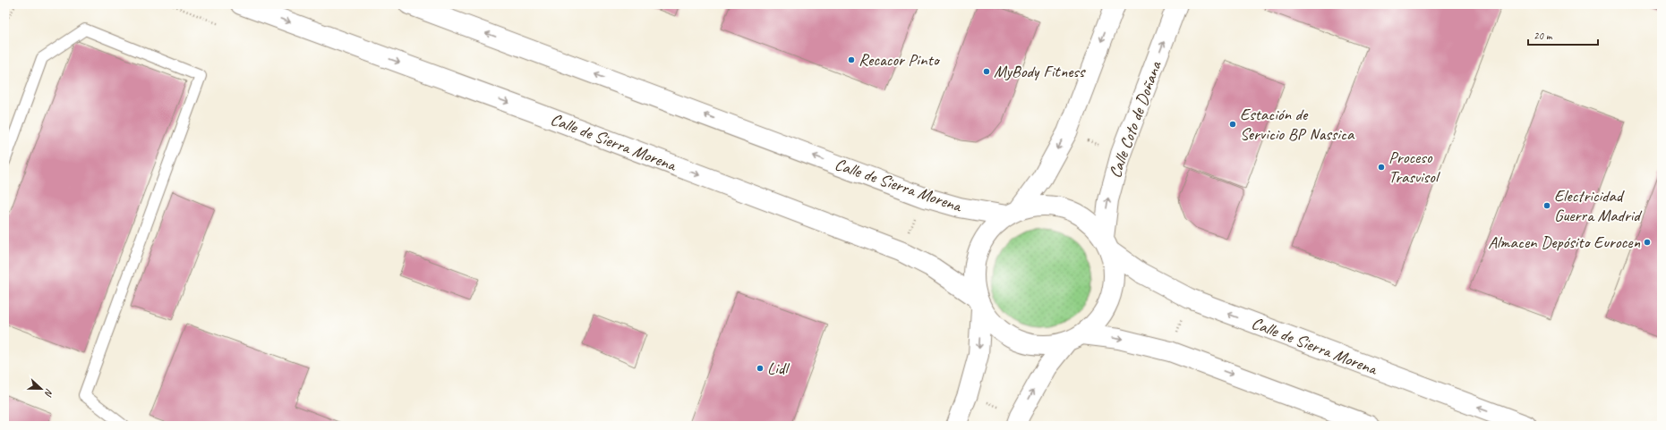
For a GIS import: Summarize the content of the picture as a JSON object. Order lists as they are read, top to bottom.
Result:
{
  "streets": {
    "street": ["Calle Coto de Doñana", "Calle de Sierra Morena"]
  },
  "crossings": [
    ["Calle Coto de Doñana", "Calle de Sierra Morena"]
  ],
  "places": [
    "Recacor Pinto",
    "MyBody Fitness",
    "Estación de Servicio BP Nassica",
    "Proceso Trasvisol",
    "Electricidad Guerra Madrid",
    "Almacen Depósito Eurocen",
    "Lidl"
  ],
  "scale_bar": "20 m",
  "north": "right"
}
